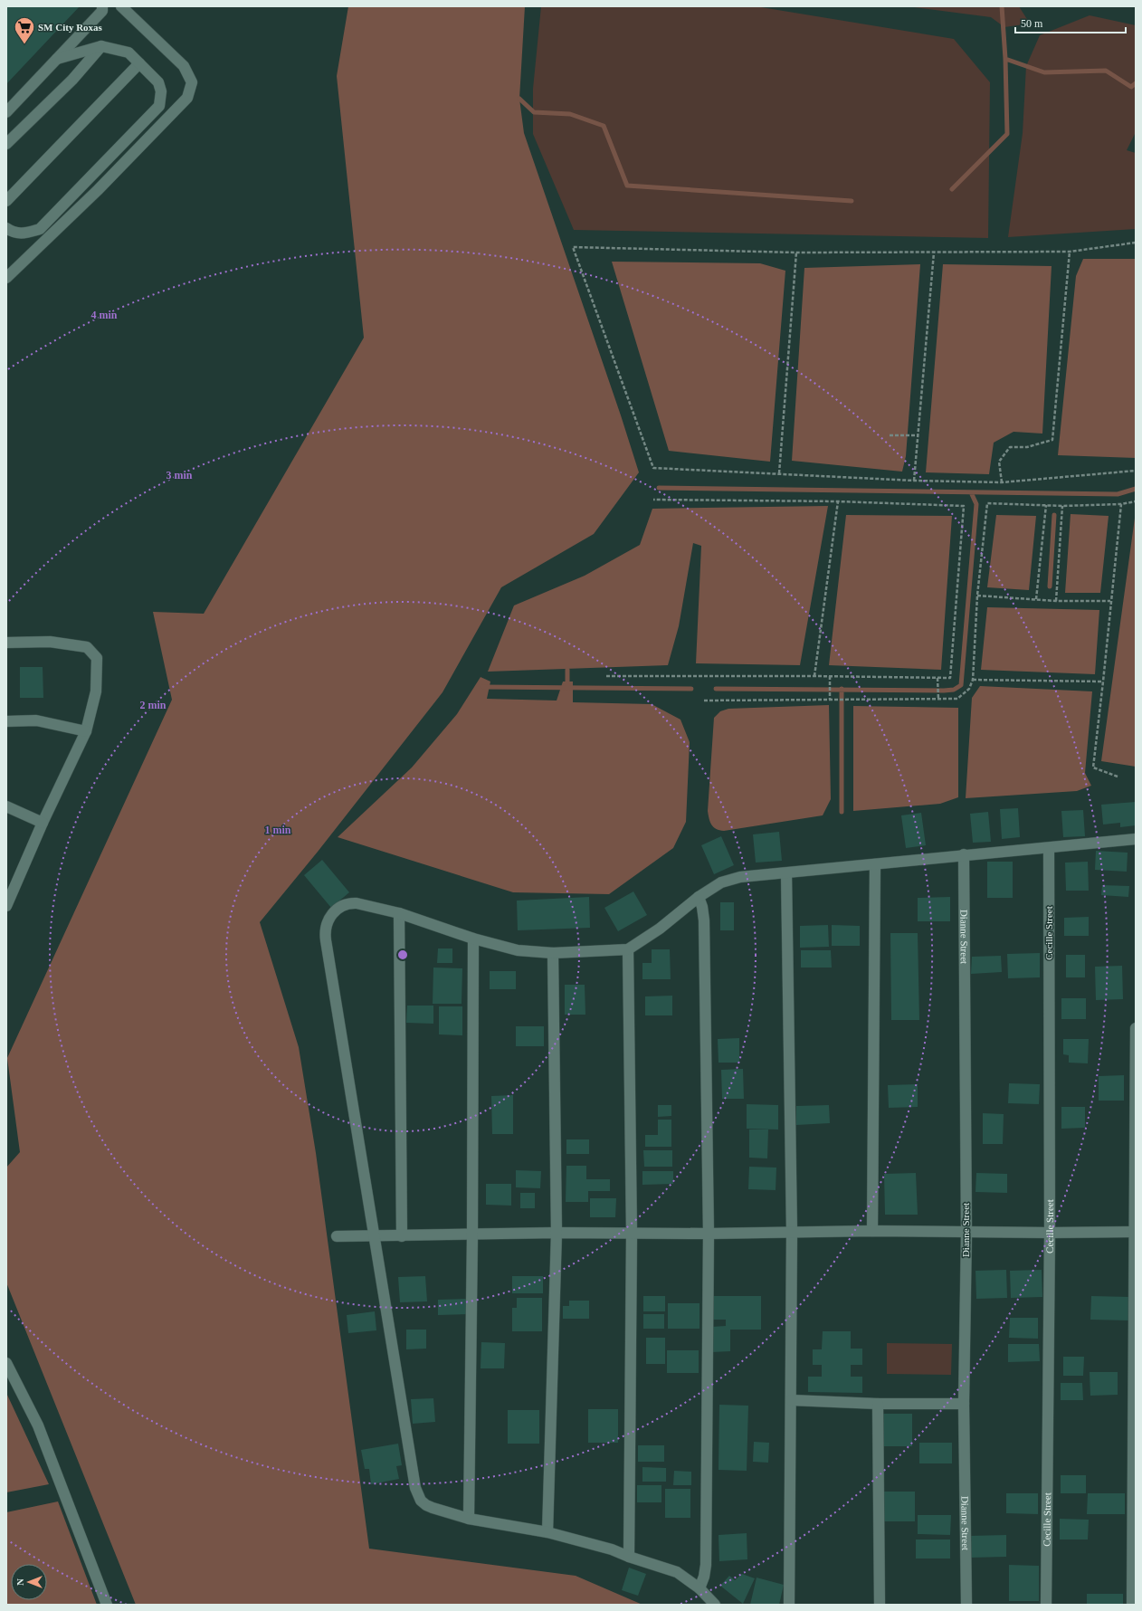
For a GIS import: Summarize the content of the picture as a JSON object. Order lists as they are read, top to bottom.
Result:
{
  "streets": {
    "street": ["Cecille Street", "Dianne Street"]
  },
  "places": {
    "supermarket": ["SM City Roxas"]
  },
  "scale_bar": "50 m",
  "north": "left",
  "rings": [
    "4 min",
    "3 min",
    "2 min",
    "1 min"
  ]
}
